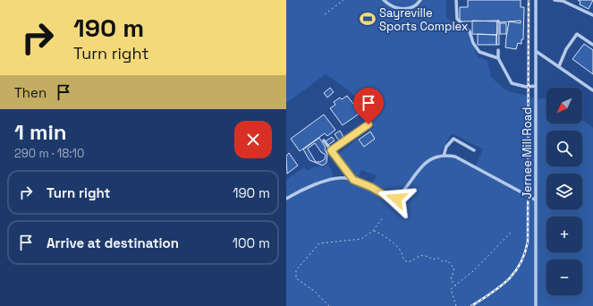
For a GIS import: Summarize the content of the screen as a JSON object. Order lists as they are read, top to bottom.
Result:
{
  "streets": {
    "street": ["Jernee Mill Road"]
  },
  "places": {
    "sports": ["Sayreville Sports Complex"]
  },
  "north": "bottom left",
  "page": {
    "turn": ["190 m", "Turn right"],
    "then": "Then",
    "map_buttons": ["+", "−"],
    "heading": ["1 min", "290 m · 18:10"],
    "list": [
      {
        "name": "Turn right",
        "value": "190 m"
      },
      {
        "name": "Arrive at destination",
        "value": "100 m"
      }
    ]
  }
}
